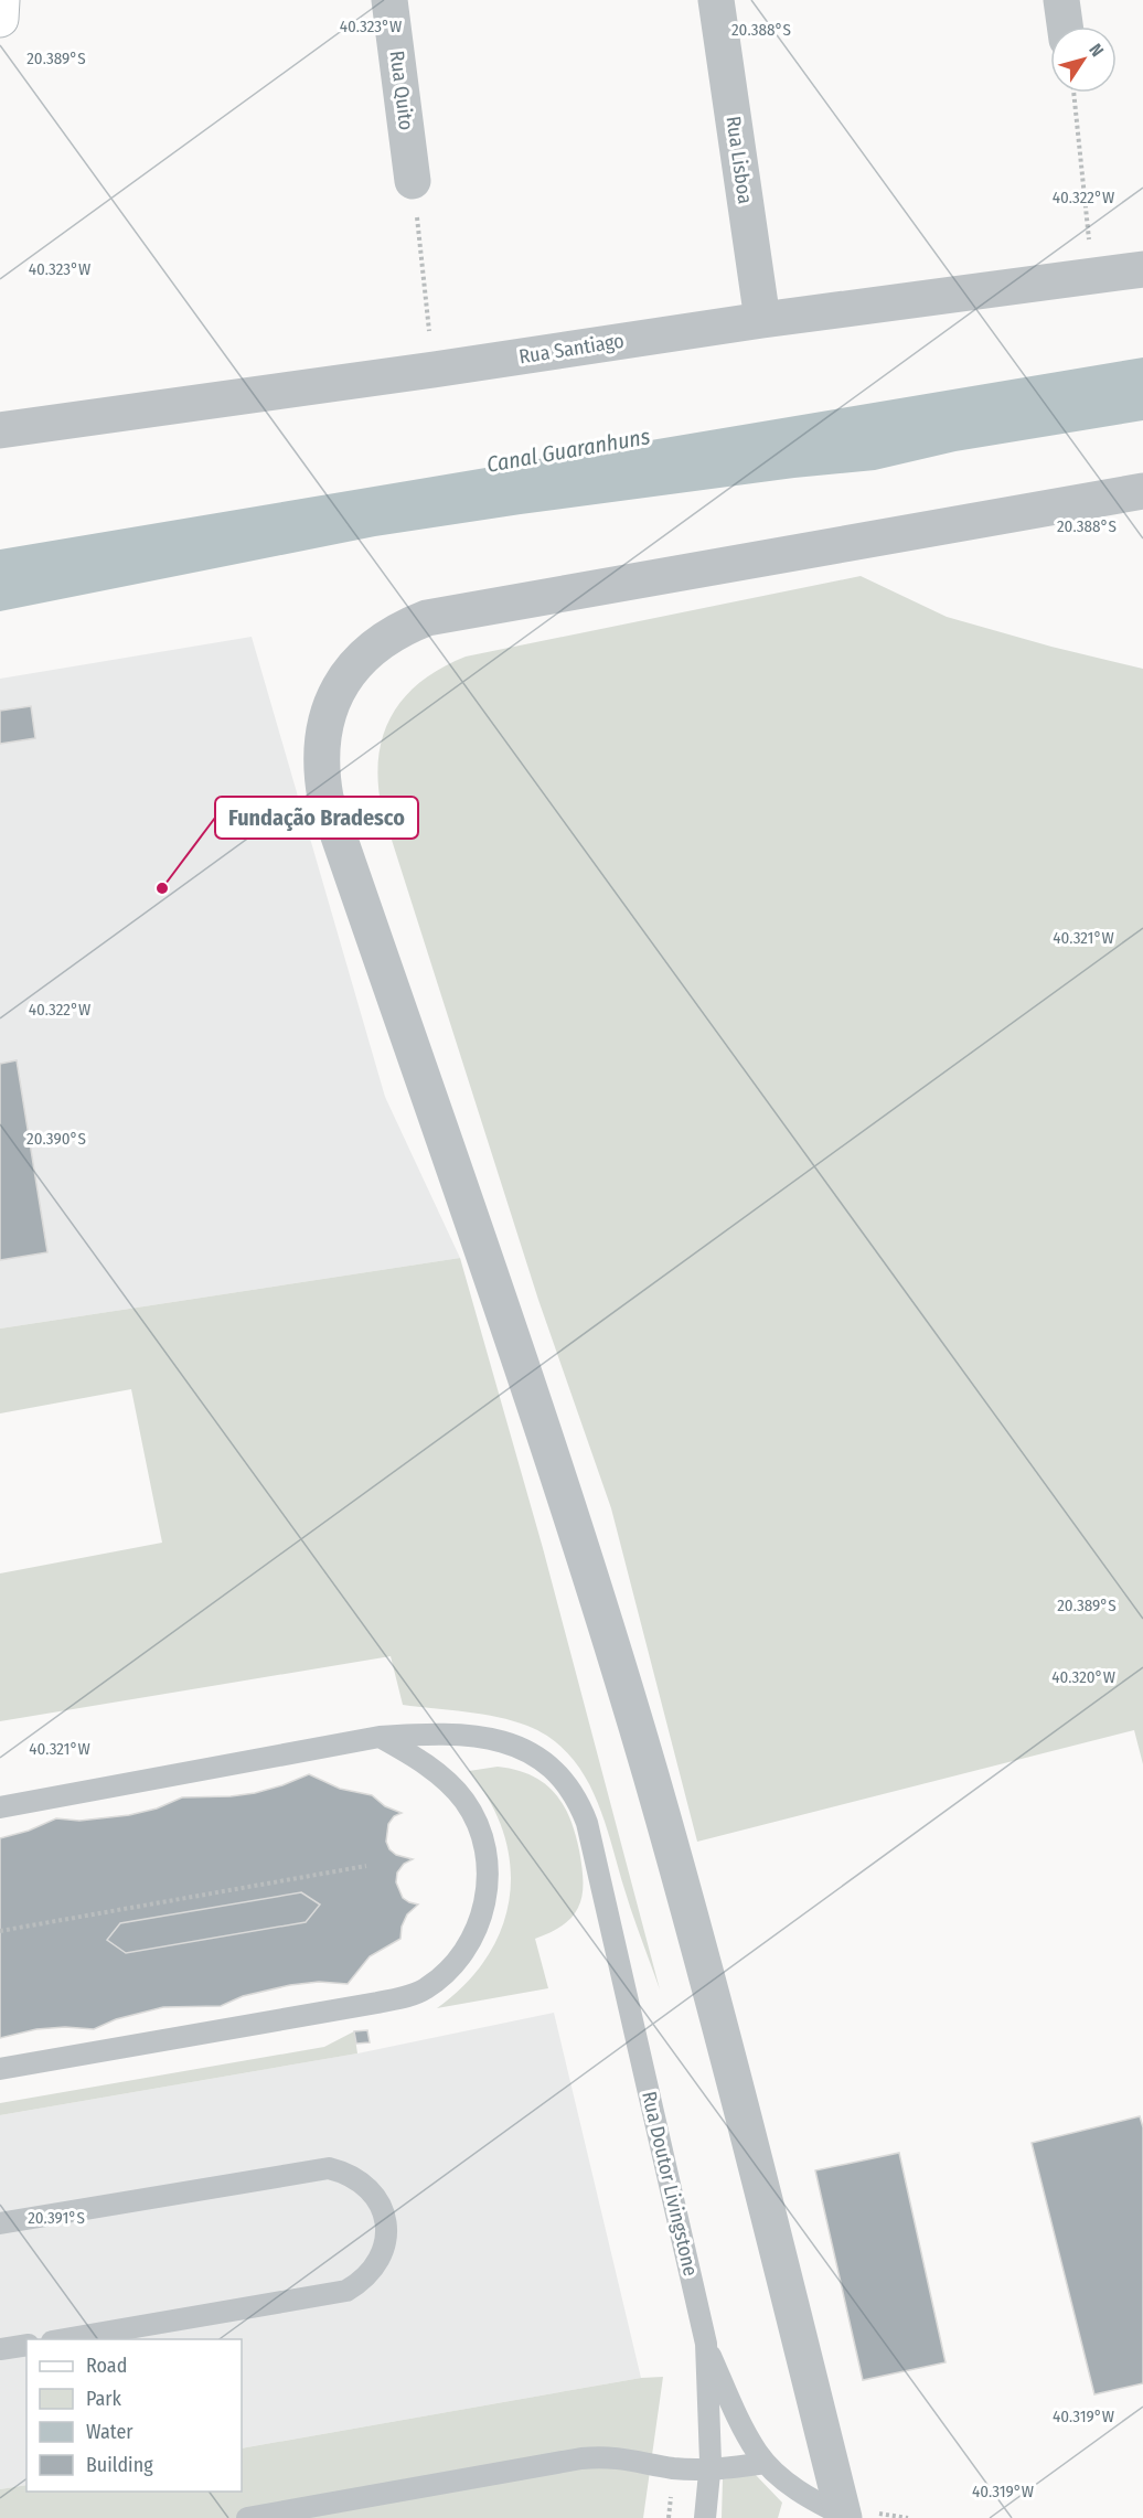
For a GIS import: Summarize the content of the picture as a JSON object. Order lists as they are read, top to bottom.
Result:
{
  "streets": {
    "street": ["Rua Quito", "Rua Lisboa", "Rua Santiago"],
    "lane": ["Rua Doutor Livingstone"]
  },
  "crossings": [
    ["Rua Lisboa", "Rua Santiago"]
  ],
  "water": ["Canal Guaranhuns"],
  "places": ["Fundação Bradesco"],
  "legend": [
    "Road",
    "Park",
    "Water",
    "Building"
  ],
  "north": "top right",
  "coordinates": [
    "40.323°W",
    "20.388°S",
    "20.389°S",
    "40.322°W",
    "40.321°W",
    "20.390°S",
    "40.320°W",
    "20.391°S",
    "40.319°W"
  ]
}
